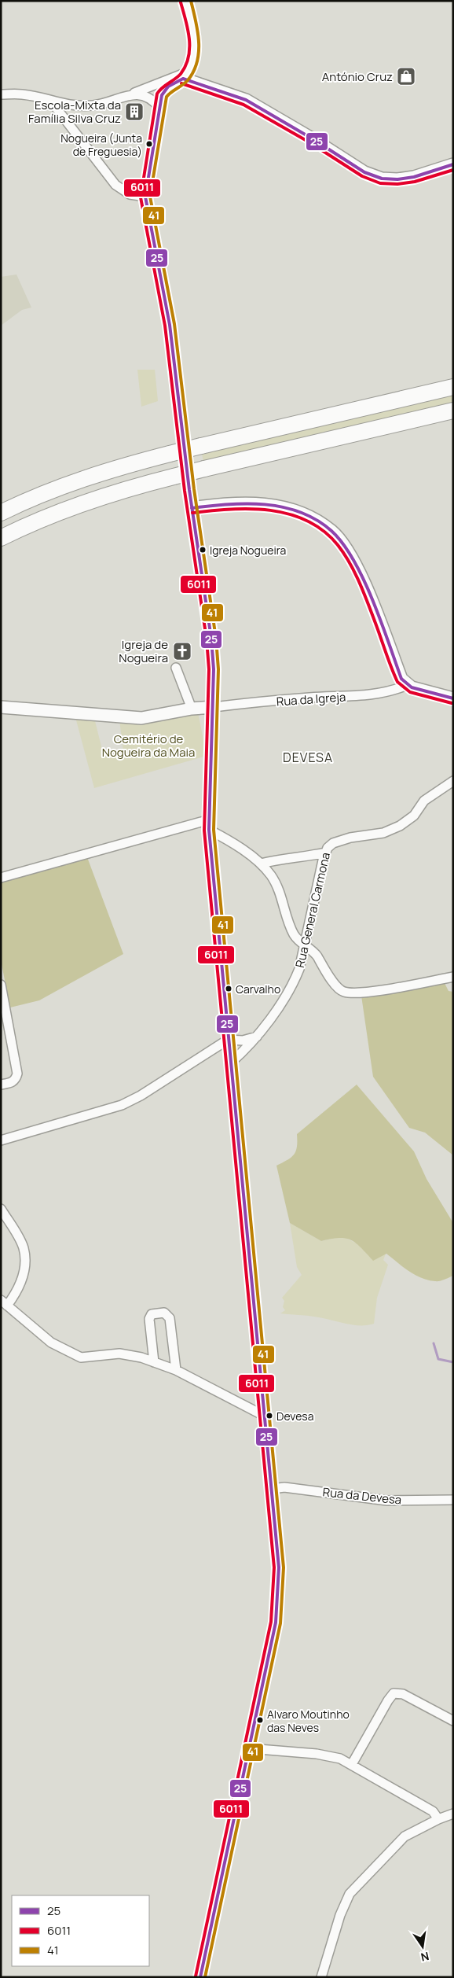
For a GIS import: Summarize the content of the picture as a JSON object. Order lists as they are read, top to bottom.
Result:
{
  "streets": {
    "street": ["Rua da Igreja", "Rua General Carmona", "Rua da Devesa"]
  },
  "districts": ["DEVESA"],
  "parks": ["Cemitério de Nogueira da Maia"],
  "places": {
    "shop": ["António Cruz"],
    "building": ["Escola-Mixta da Família Silva Cruz"],
    "other": [
      "Nogueira (Junta de Freguesia)",
      "Igreja Nogueira",
      "Carvalho",
      "Devesa",
      "Alvaro Moutinho das Neves"
    ],
    "church": ["Igreja de Nogueira"]
  },
  "lines": ["transit line 41", "transit line 6011", "transit line 25"],
  "legend": ["25", "6011", "41"],
  "north": "bottom"
}
